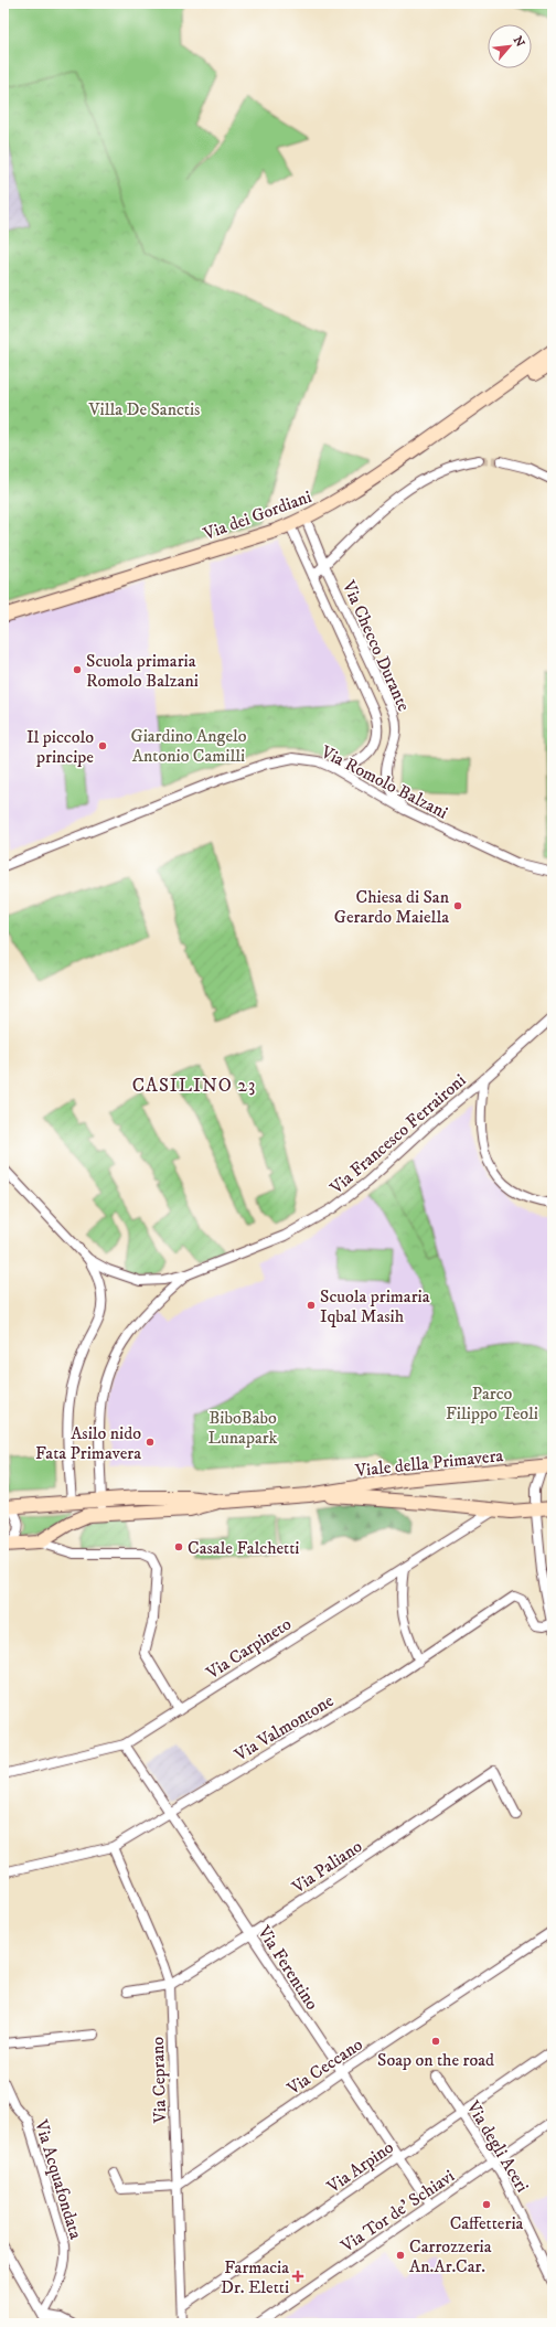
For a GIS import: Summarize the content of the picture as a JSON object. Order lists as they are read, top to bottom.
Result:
{
  "streets": {
    "main road": ["Via dei Gordiani", "Viale della Primavera"],
    "street": [
      "Via Checco Durante",
      "Via Romolo Balzani",
      "Via Francesco Ferraironi",
      "Via Carpineto",
      "Via Valmontone",
      "Via Paliano",
      "Via Ferentino",
      "Via Ceccano",
      "Via Ceprano",
      "Via degli Aceri",
      "Via Arpino",
      "Via Acquafondata",
      "Via Tor de' Schiavi"
    ]
  },
  "crossings": [
    ["Via dei Gordiani", "Via Checco Durante"],
    ["Via Checco Durante", "Via Romolo Balzani"],
    ["Viale della Primavera", "Via Carpineto"],
    ["Via Carpineto", "Via Ferentino"],
    ["Via Valmontone", "Via Ferentino"],
    ["Via Valmontone", "Via Ceprano"],
    ["Via Paliano", "Via Ferentino"],
    ["Via Paliano", "Via Ceprano"],
    ["Via Ferentino", "Via Ceccano"],
    ["Via Ferentino", "Via Arpino"],
    ["Via Ferentino", "Via Tor de' Schiavi"],
    ["Via Ceccano", "Via Ceprano"],
    ["Via Ceprano", "Via Arpino"],
    ["Via degli Aceri", "Via Arpino"],
    ["Via degli Aceri", "Via Tor de' Schiavi"]
  ],
  "districts": ["CASILINO 23"],
  "parks": [
    "Villa De Sanctis",
    "Giardino Angelo Antonio Camilli",
    "Parco Filippo Teoli",
    "BiboBabo Lunapark"
  ],
  "places": {
    "other": [
      "Scuola primaria Romolo Balzani",
      "Il piccolo principe",
      "Chiesa di San Gerardo Maiella",
      "Scuola primaria Iqbal Masih",
      "Asilo nido Fata Primavera",
      "Casale Falchetti",
      "Soap on the road",
      "Caffetteria",
      "Carrozzeria An.Ar.Car."
    ],
    "health": ["Farmacia Dr. Eletti"]
  },
  "north": "top right"
}
